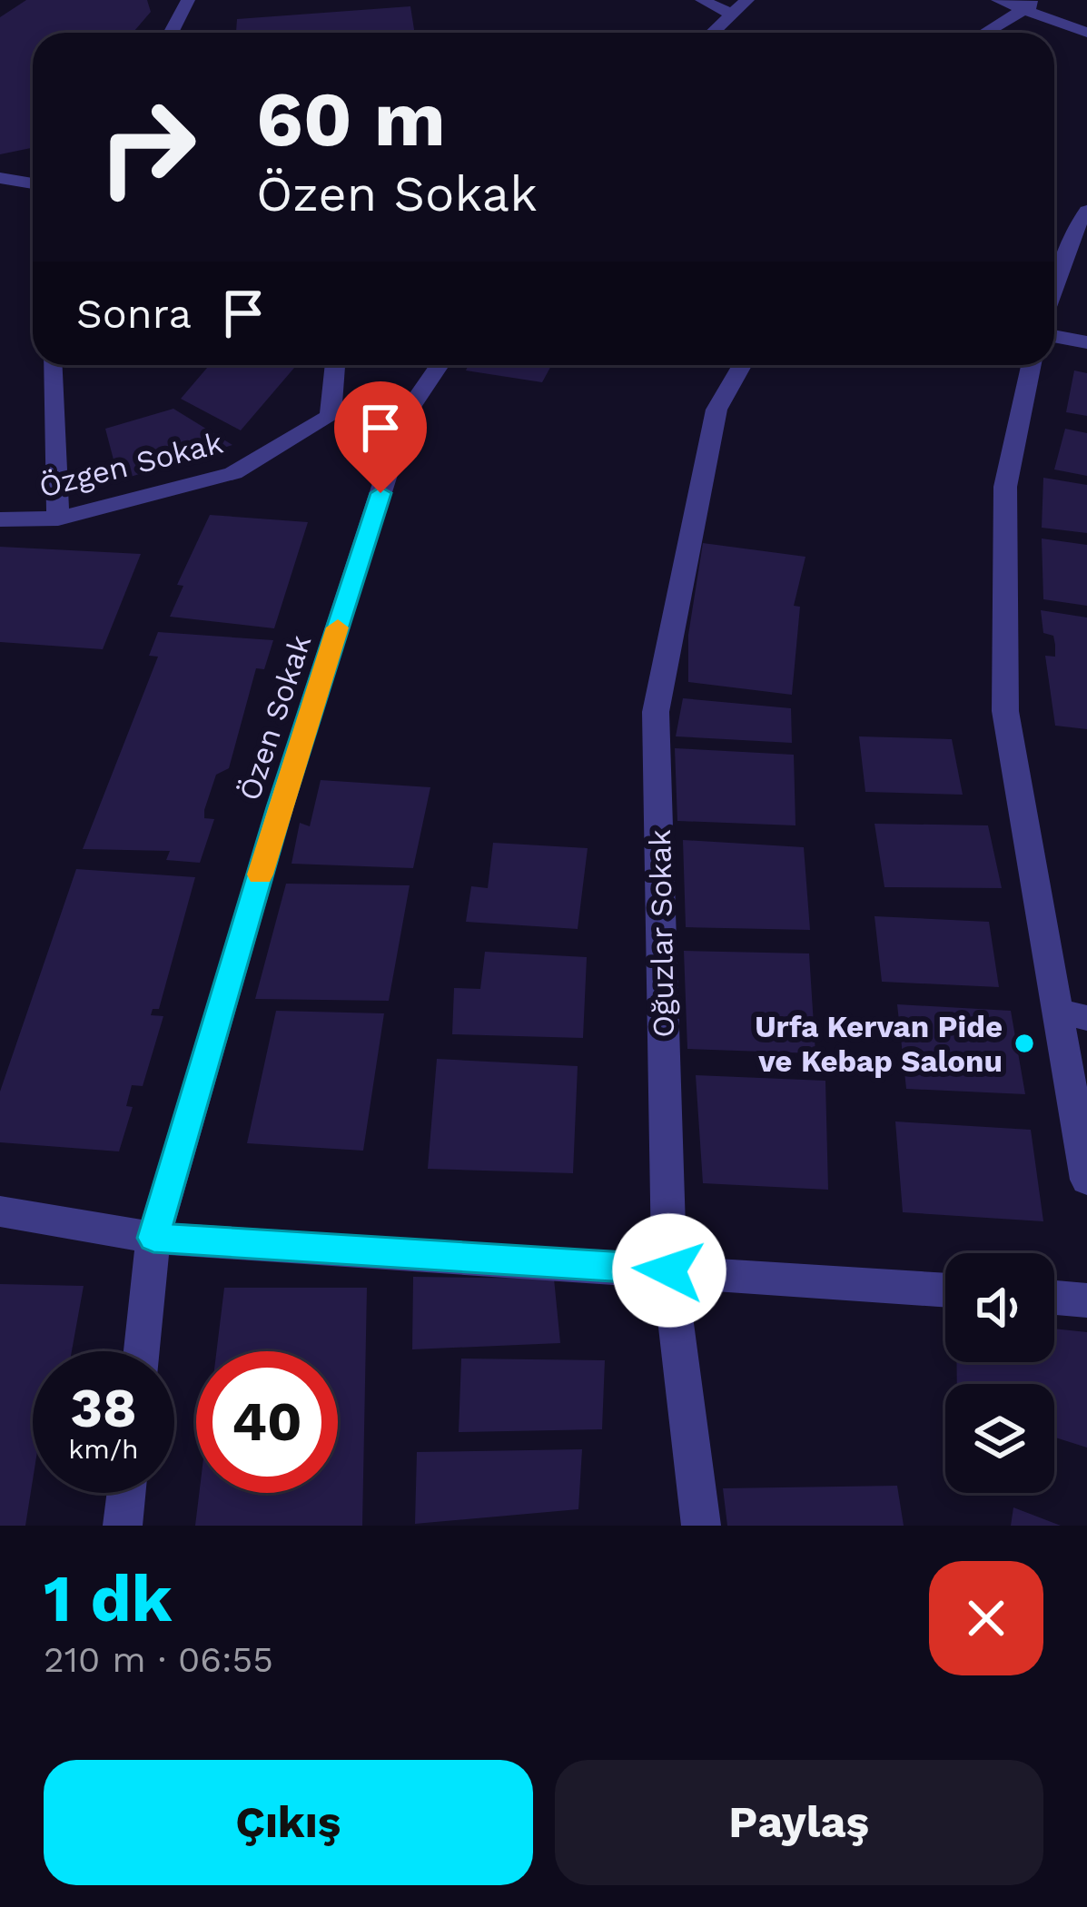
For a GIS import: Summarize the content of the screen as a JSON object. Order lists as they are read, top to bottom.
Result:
{
  "streets": {
    "street": ["Özgen Sokak", "Özen Sokak", "Oğuzlar Sokak"]
  },
  "places": ["Urfa Kervan Pide ve Kebap Salonu"],
  "page": {
    "turn": ["60 m", "Özen Sokak"],
    "then": "Sonra",
    "speed": "38 km/h",
    "limit": "40",
    "heading": ["1 dk", "210 m · 06:55"],
    "buttons": ["Çıkış", "Paylaş"]
  }
}
